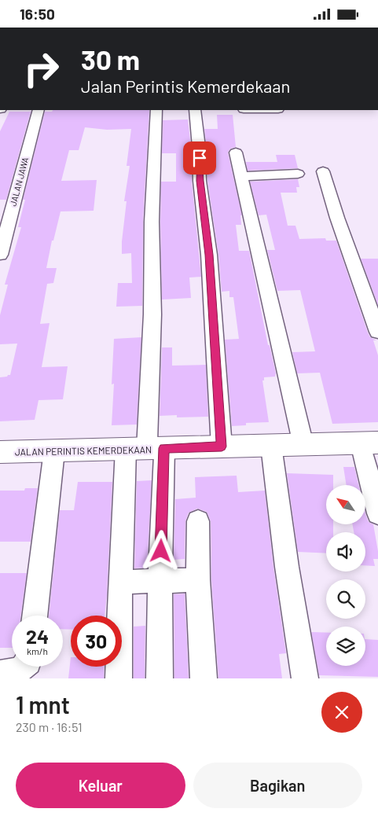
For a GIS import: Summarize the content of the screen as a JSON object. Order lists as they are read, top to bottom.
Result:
{
  "streets": {
    "street": ["JALAN JAWA", "JALAN PERINTIS KEMERDEKAAN"]
  },
  "north": "top left",
  "page": {
    "status": "16:50",
    "turn": ["30 m", "Jalan Perintis Kemerdekaan"],
    "speed": "24 km/h",
    "limit": "30",
    "heading": ["1 mnt", "230 m · 16:51"],
    "buttons": ["Keluar", "Bagikan"]
  }
}
